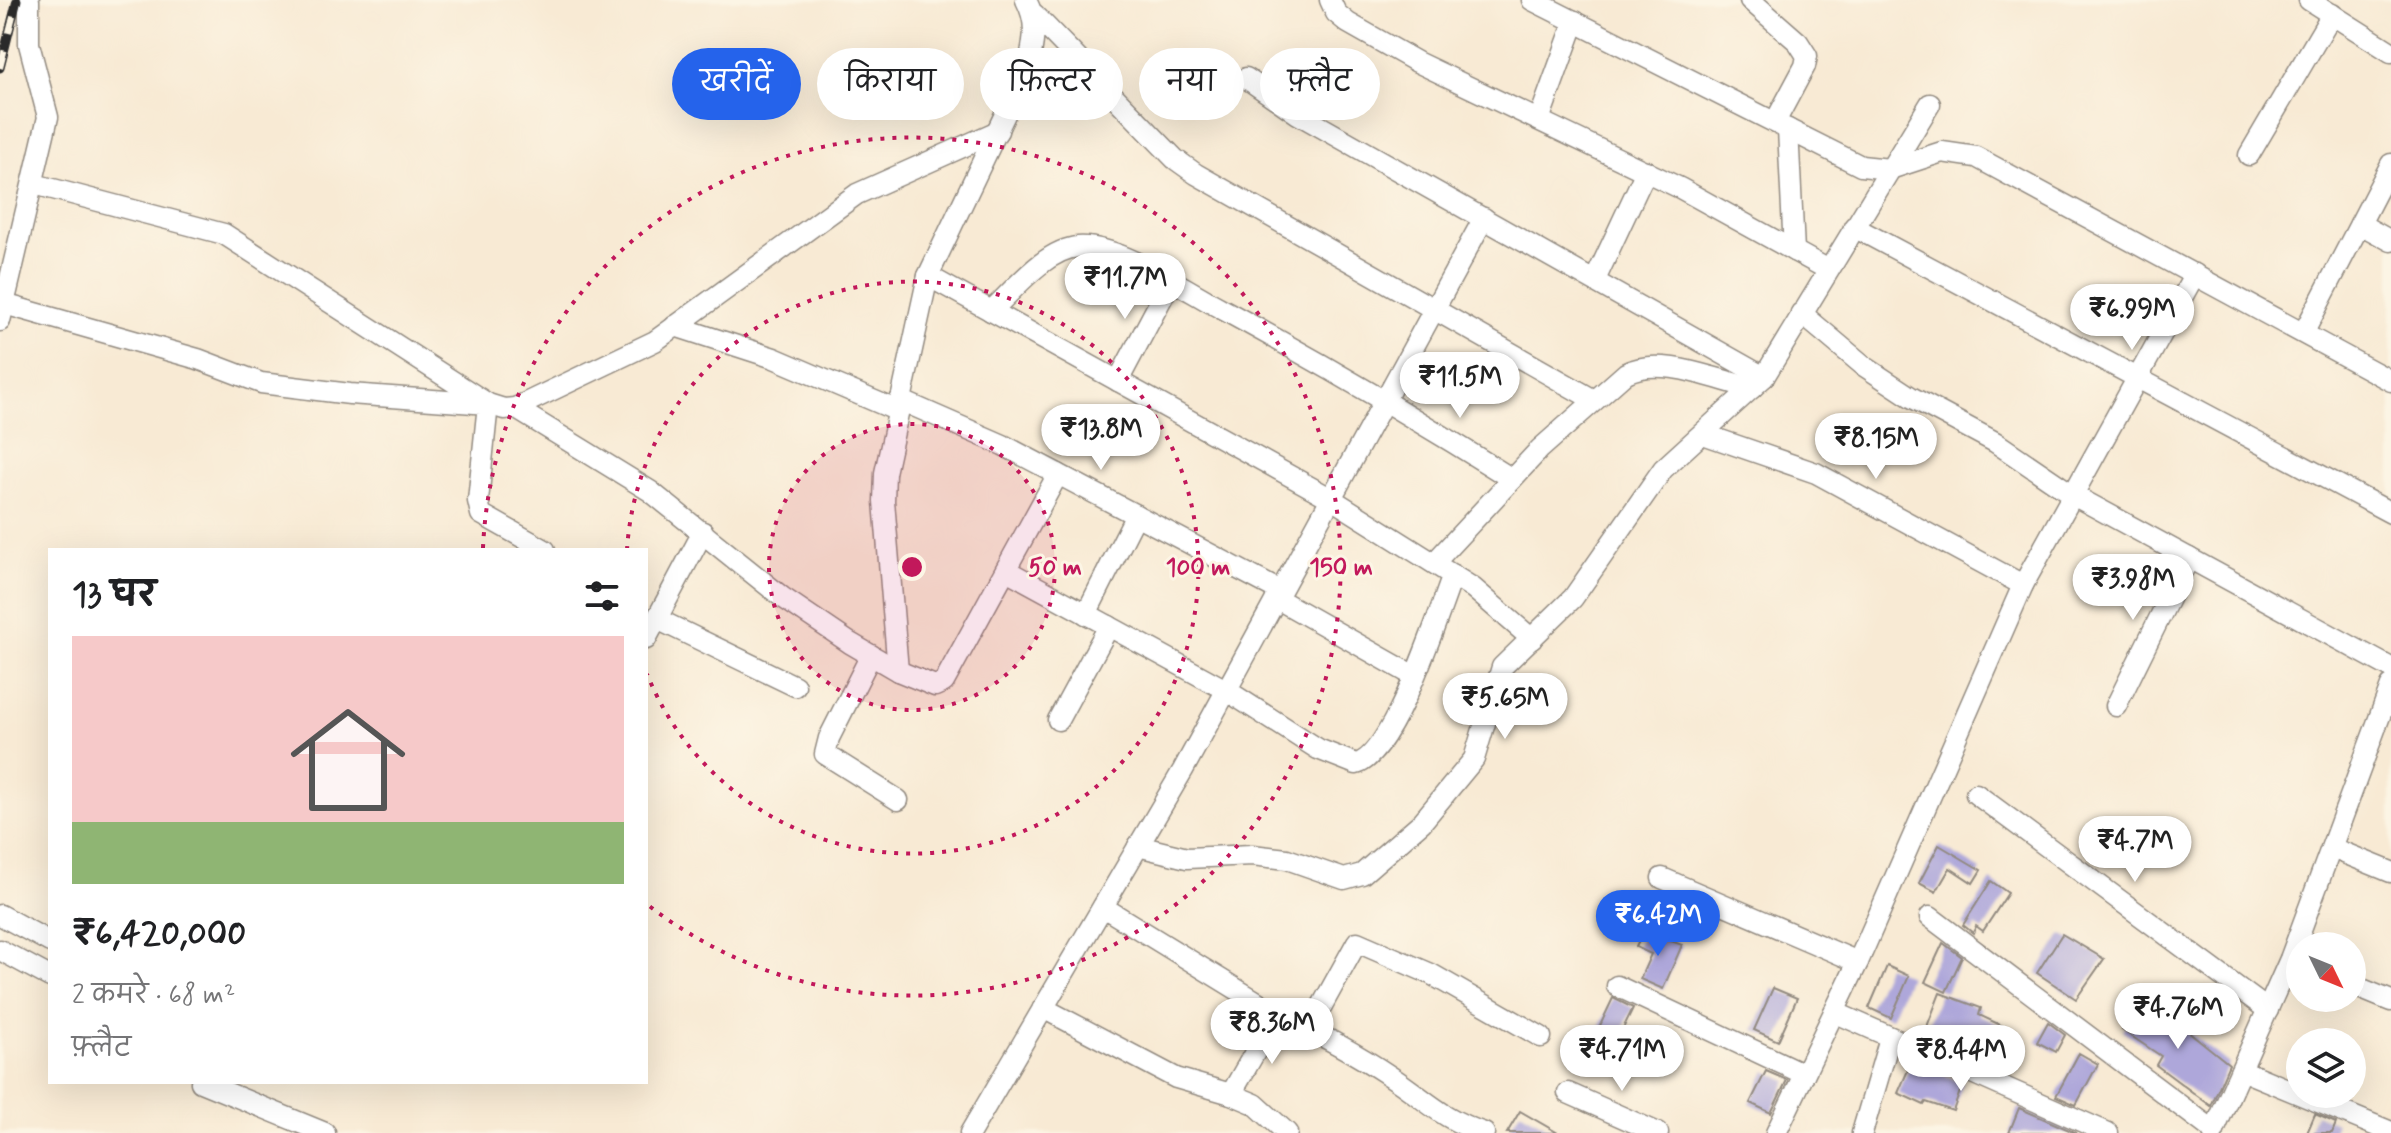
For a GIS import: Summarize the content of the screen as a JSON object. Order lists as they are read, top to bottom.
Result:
{
  "north": "bottom right",
  "page": {
    "chip": [
      "खरीदें",
      "किराया",
      "फ़िल्टर",
      "नया",
      "फ़्लैट"
    ],
    "price": [
      "₹11.7M",
      "₹6.99M",
      "₹11.5M",
      "₹13.8M",
      "₹8.15M",
      "₹3.98M",
      "₹5.65M",
      "₹4.7M",
      "₹6.42M",
      "₹4.76M",
      "₹8.36M",
      "₹4.71M",
      "₹8.44M"
    ],
    "heading": "13 घर",
    "list": [
      {
        "name": "₹6,420,000",
        "note": "2 कमरे · 68 m² · फ़्लैट"
      }
    ]
  },
  "rings": ["50 m", "100 m", "150 m"]
}
